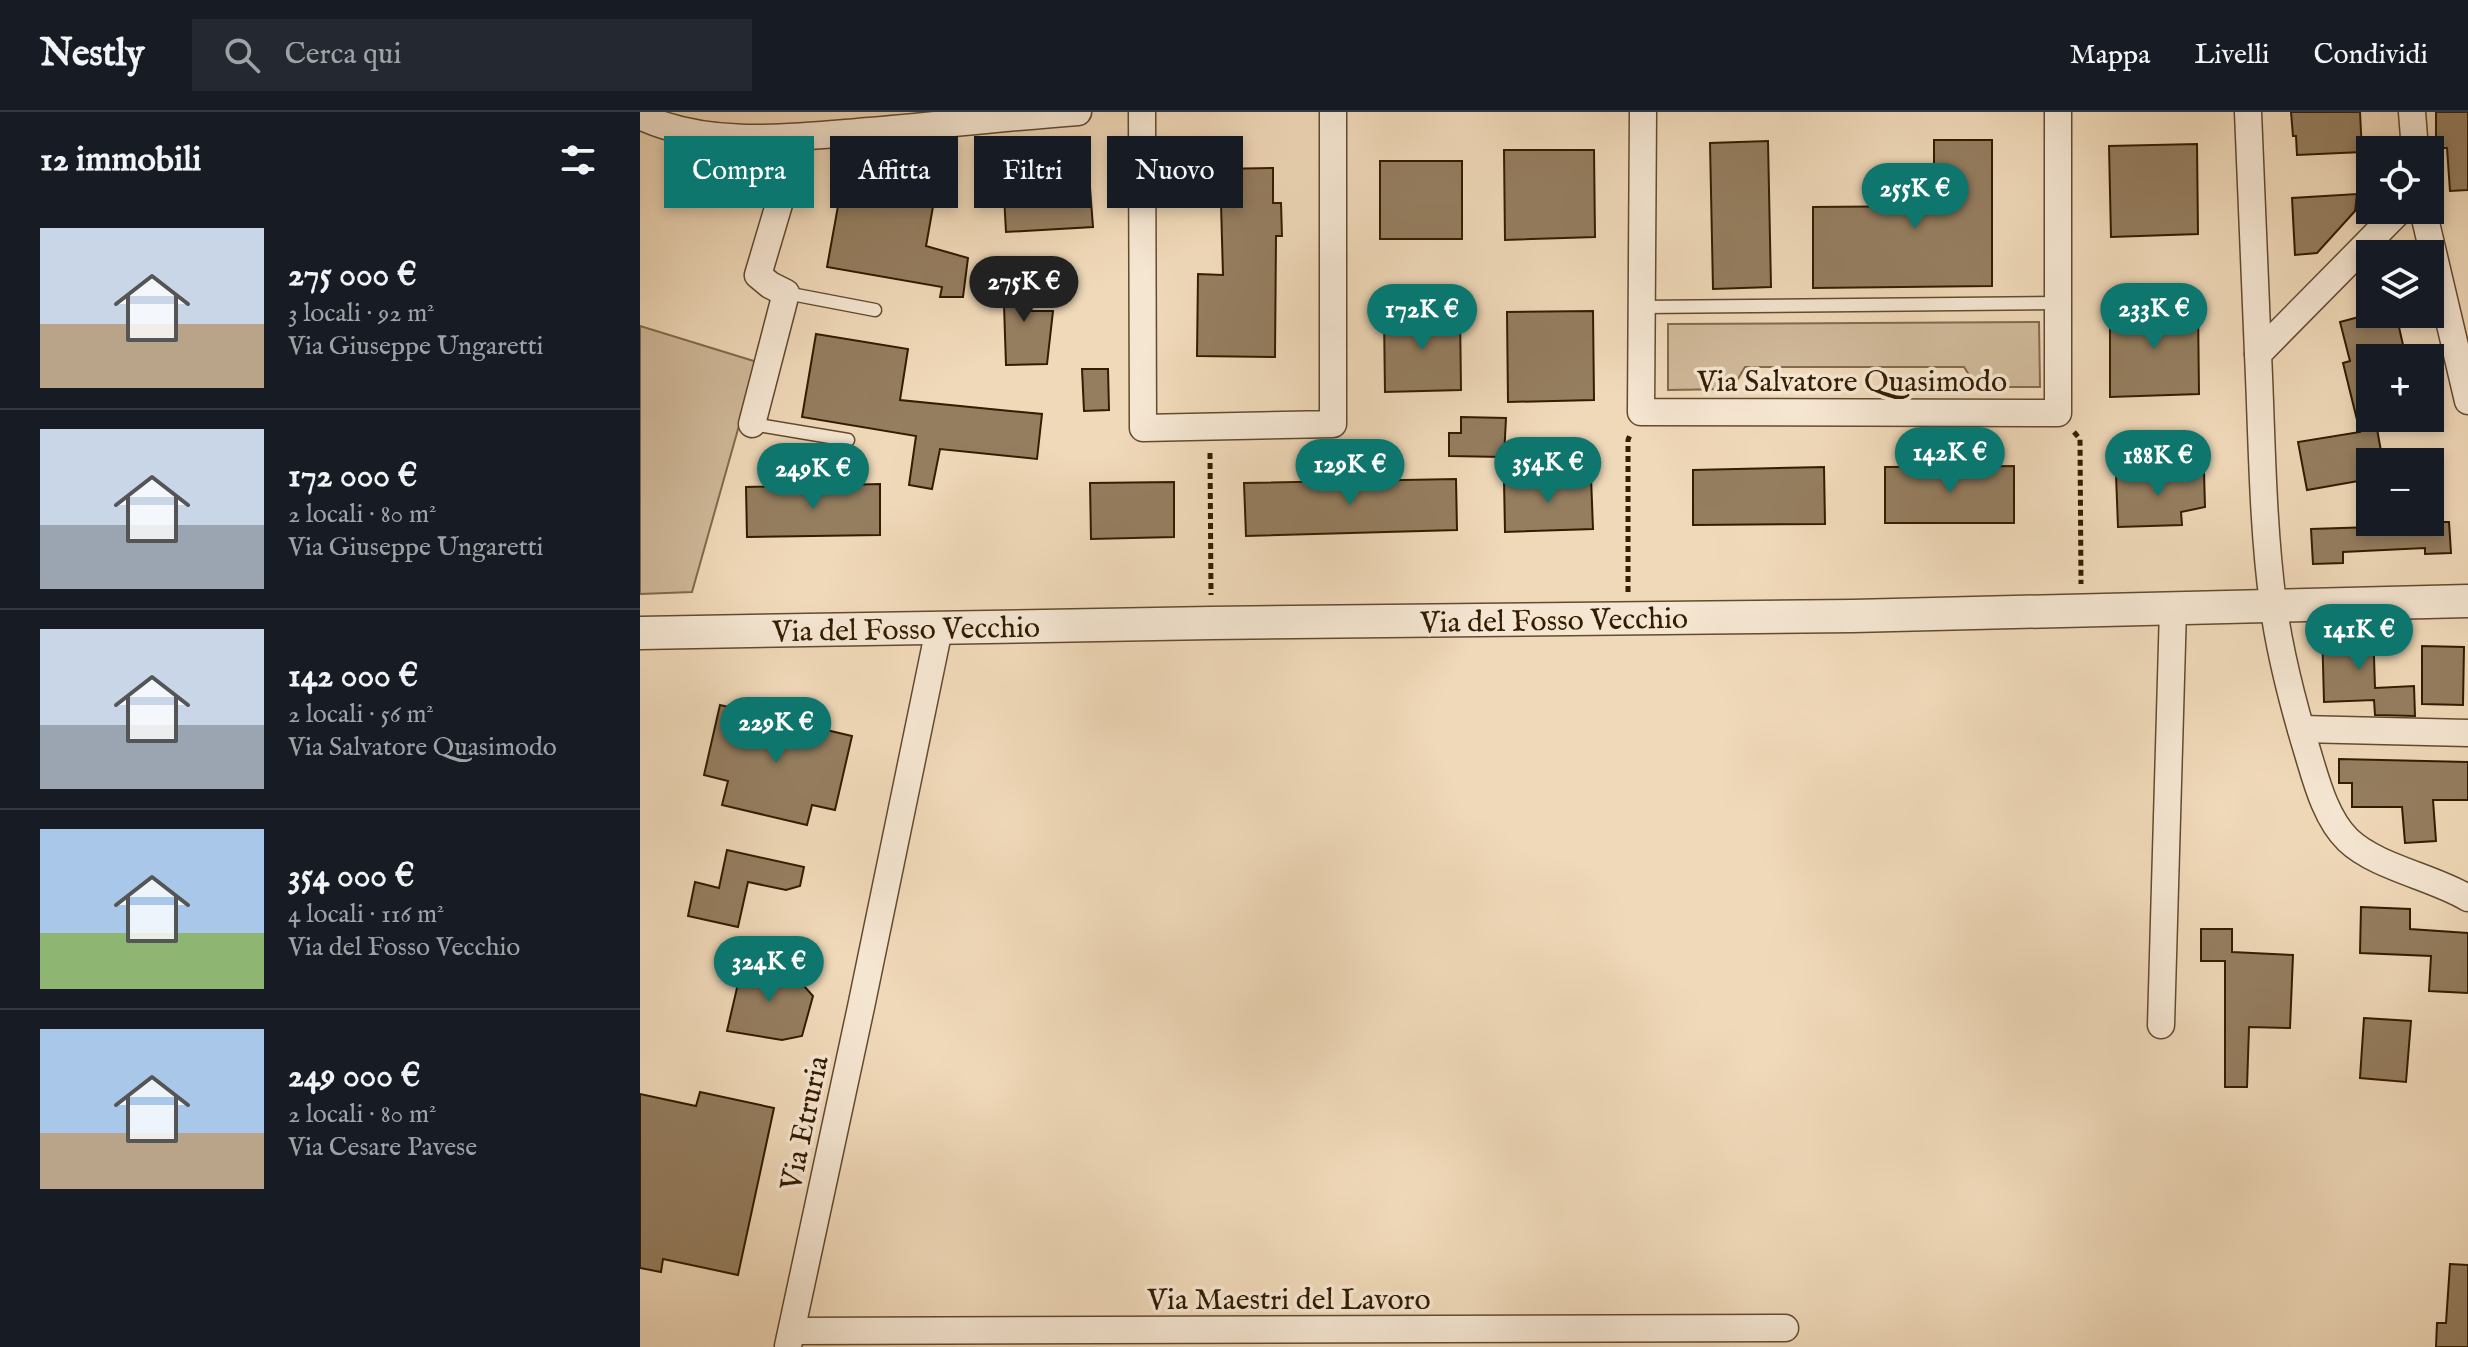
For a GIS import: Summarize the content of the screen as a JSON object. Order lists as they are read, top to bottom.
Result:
{
  "streets": {
    "street": [
      "Via Salvatore Quasimodo",
      "Via del Fosso Vecchio",
      "Via Etruria",
      "Via Maestri del Lavoro"
    ]
  },
  "crossings": [
    ["Via del Fosso Vecchio", "Via Etruria"],
    ["Via Etruria", "Via Maestri del Lavoro"]
  ],
  "page": {
    "header": "Nestly",
    "search": "Cerca qui",
    "nav": ["Mappa", "Livelli", "Condividi"],
    "heading": "12 immobili",
    "map_buttons": ["+", "−"],
    "chip": [
      "Compra",
      "Affitta",
      "Filtri",
      "Nuovo"
    ],
    "price": [
      "255K €",
      "275K €",
      "233K €",
      "172K €",
      "142K €",
      "188K €",
      "354K €",
      "129K €",
      "249K €",
      "141K €",
      "229K €",
      "324K €"
    ],
    "list": [
      {
        "name": "275 000 €",
        "note": "3 locali · 92 m² · Via Giuseppe Ungaretti"
      },
      {
        "name": "172 000 €",
        "note": "2 locali · 80 m² · Via Giuseppe Ungaretti"
      },
      {
        "name": "142 000 €",
        "note": "2 locali · 56 m² · Via Salvatore Quasimodo"
      },
      {
        "name": "354 000 €",
        "note": "4 locali · 116 m² · Via del Fosso Vecchio"
      },
      {
        "name": "249 000 €",
        "note": "2 locali · 80 m² · Via Cesare Pavese"
      }
    ]
  }
}
